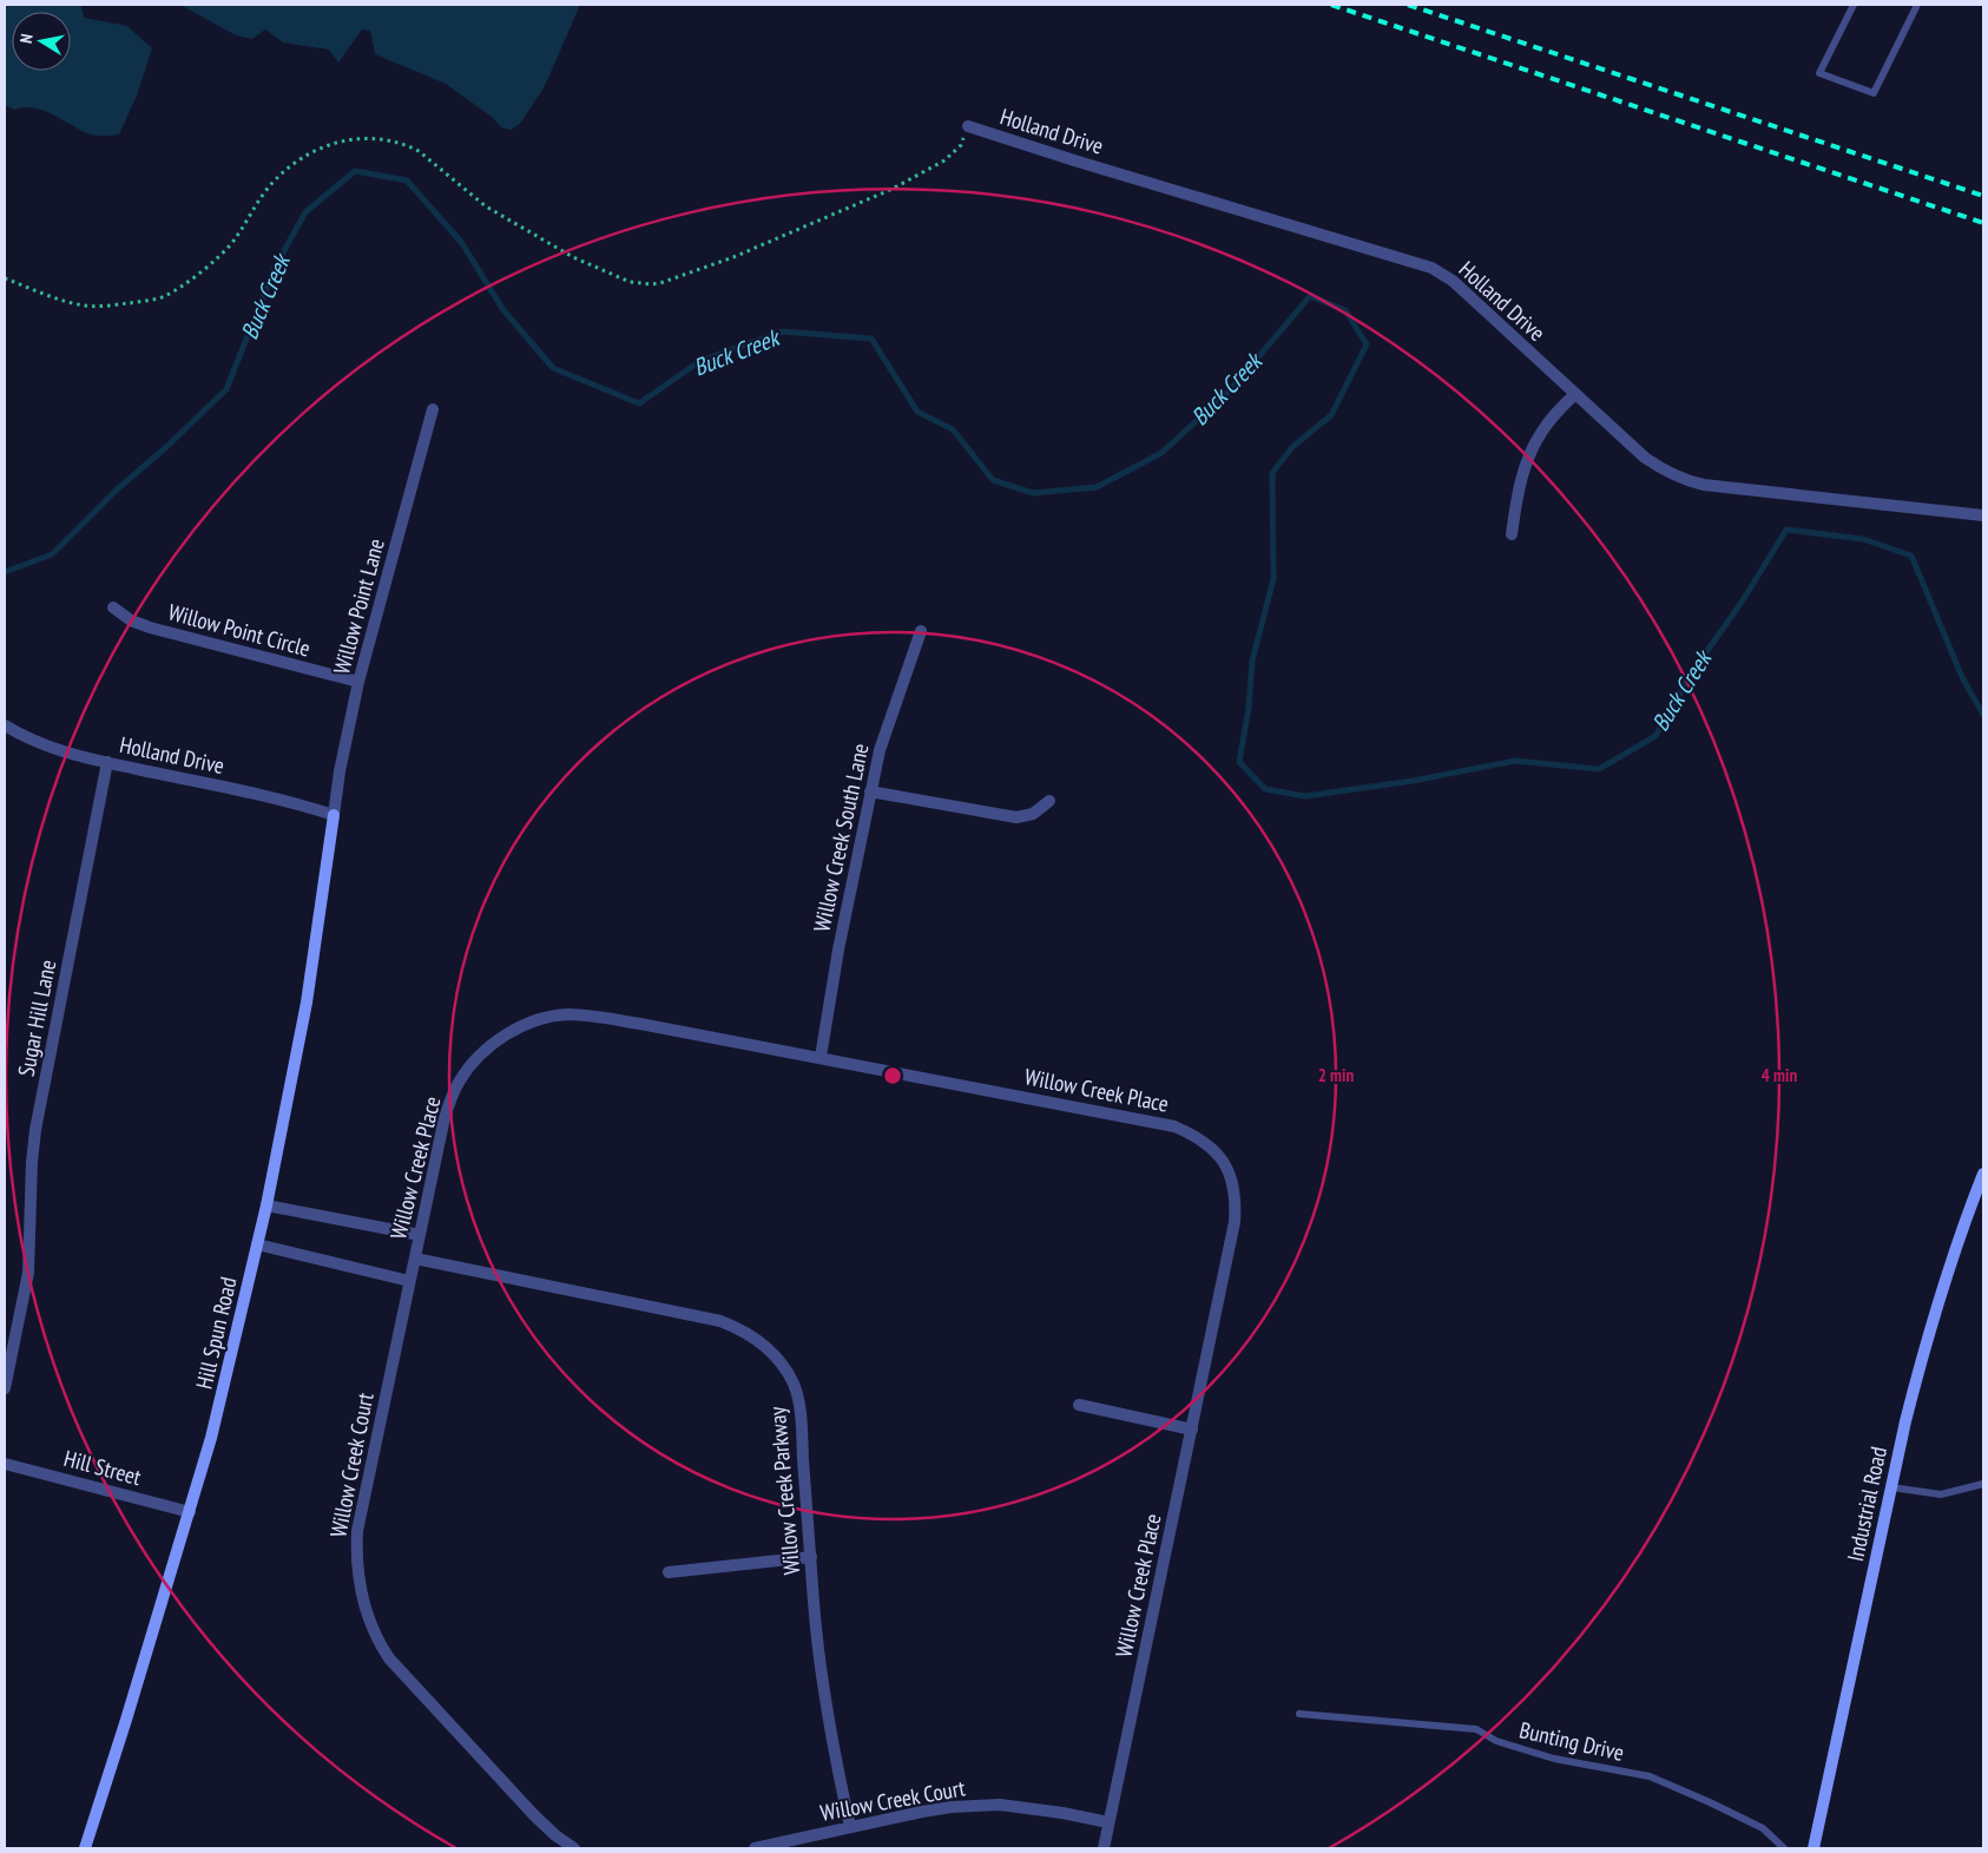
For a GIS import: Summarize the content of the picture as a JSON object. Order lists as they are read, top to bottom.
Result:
{
  "streets": {
    "street": [
      "Holland Drive",
      "Willow Point Lane",
      "Willow Point Circle",
      "Willow Creek South Lane",
      "Sugar Hill Lane",
      "Willow Creek Place",
      "Hill Spun Road",
      "Willow Creek Court",
      "Hill Street",
      "Willow Creek Parkway",
      "Industrial Road"
    ],
    "lane": ["Bunting Drive"]
  },
  "crossings": [
    ["Holland Drive", "Willow Point Lane"],
    ["Holland Drive", "Sugar Hill Lane"],
    ["Holland Drive", "Hill Spun Road"],
    ["Willow Point Lane", "Willow Point Circle"],
    ["Willow Point Lane", "Hill Spun Road"],
    ["Willow Creek South Lane", "Willow Creek Place"],
    ["Willow Creek Place", "Willow Creek Court"],
    ["Willow Creek Place", "Willow Creek Parkway"],
    ["Hill Spun Road", "Hill Street"],
    ["Willow Creek Court", "Willow Creek Parkway"]
  ],
  "water": ["Buck Creek"],
  "north": "left",
  "rings": ["2 min", "4 min"]
}
